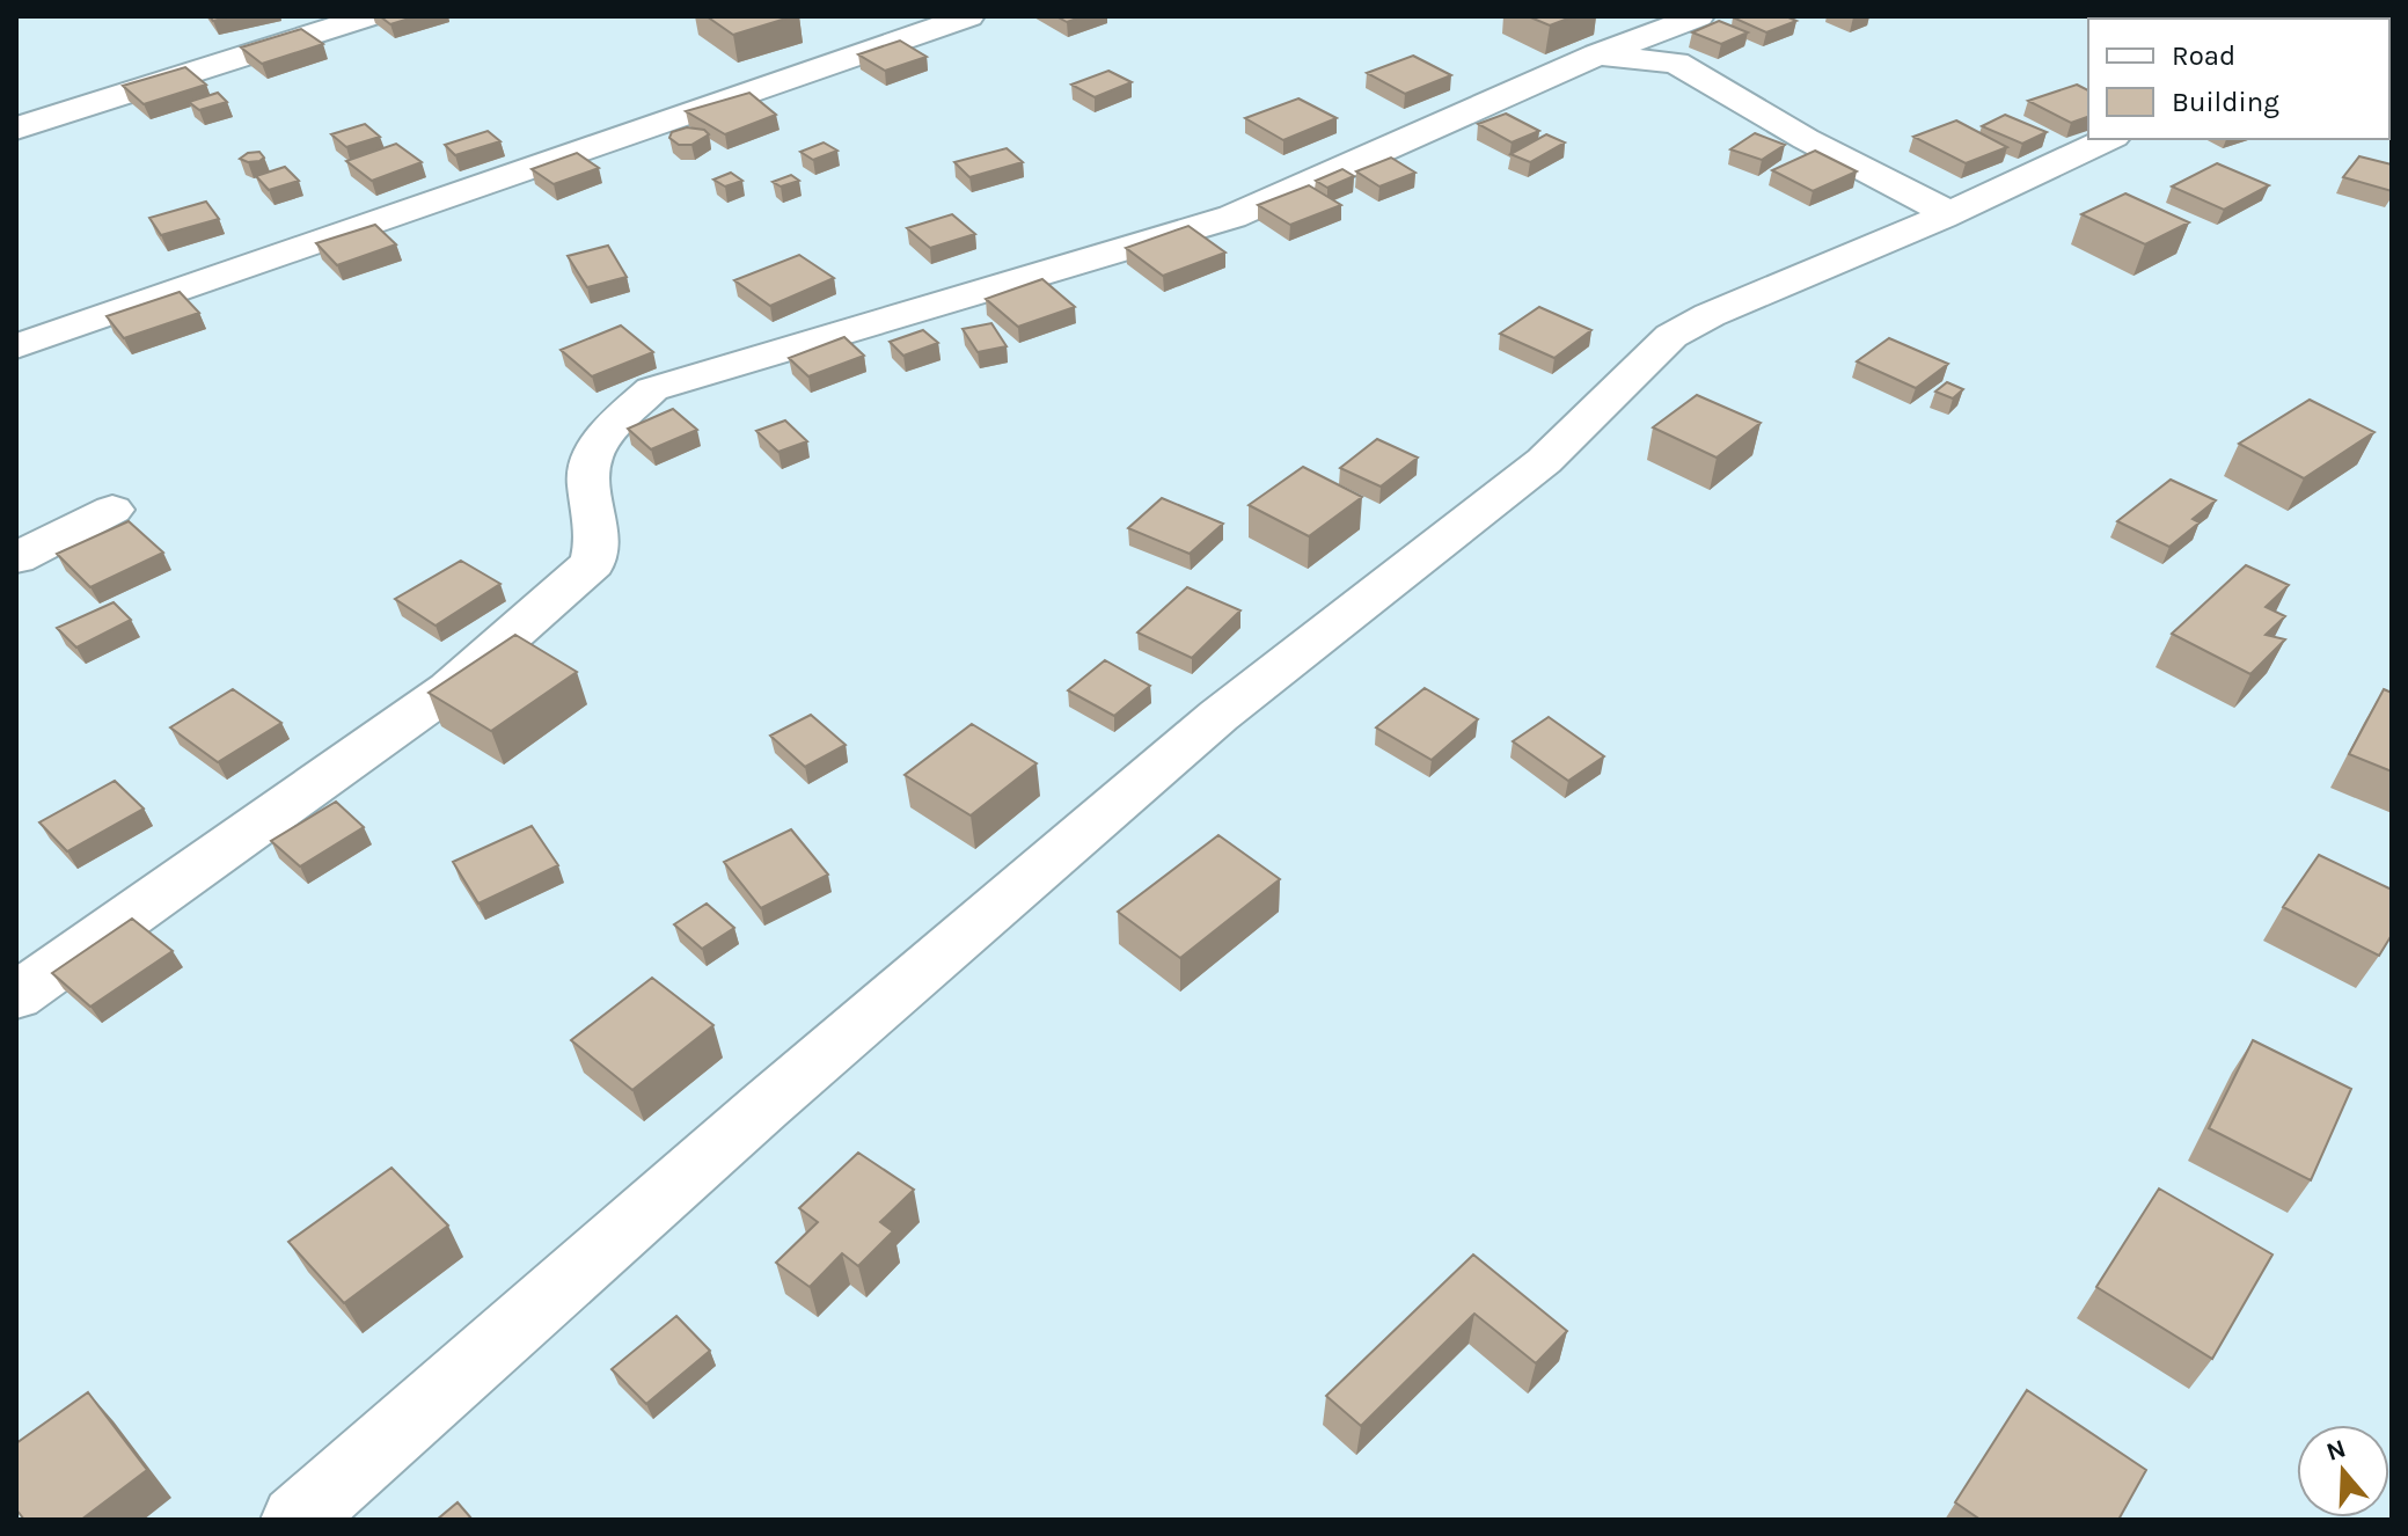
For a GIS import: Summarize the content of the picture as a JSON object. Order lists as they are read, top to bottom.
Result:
{
  "legend": ["Road", "Building"],
  "north": "top"
}
